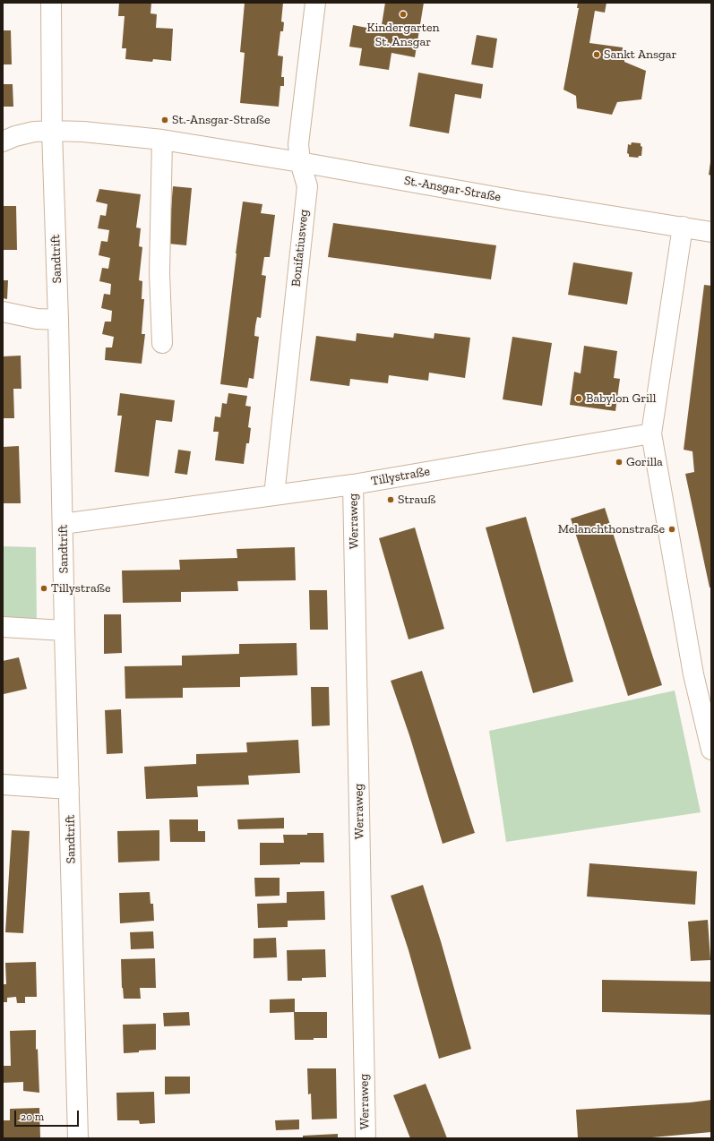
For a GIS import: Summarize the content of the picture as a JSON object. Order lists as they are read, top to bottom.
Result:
{
  "streets": {
    "street": [
      "St.-Ansgar-Straße",
      "Bonifatiusweg",
      "Sandtrift",
      "Tillystraße",
      "Werraweg"
    ]
  },
  "crossings": [
    ["St.-Ansgar-Straße", "Bonifatiusweg"],
    ["St.-Ansgar-Straße", "Sandtrift"],
    ["Bonifatiusweg", "Tillystraße"],
    ["Sandtrift", "Tillystraße"],
    ["Tillystraße", "Werraweg"]
  ],
  "places": [
    "Kindergarten St. Ansgar",
    "Sankt Ansgar",
    "St.-Ansgar-Straße",
    "Babylon Grill",
    "Gorilla",
    "Strauß",
    "Melanchthonstraße",
    "Tillystraße"
  ],
  "scale_bar": "20 m"
}
